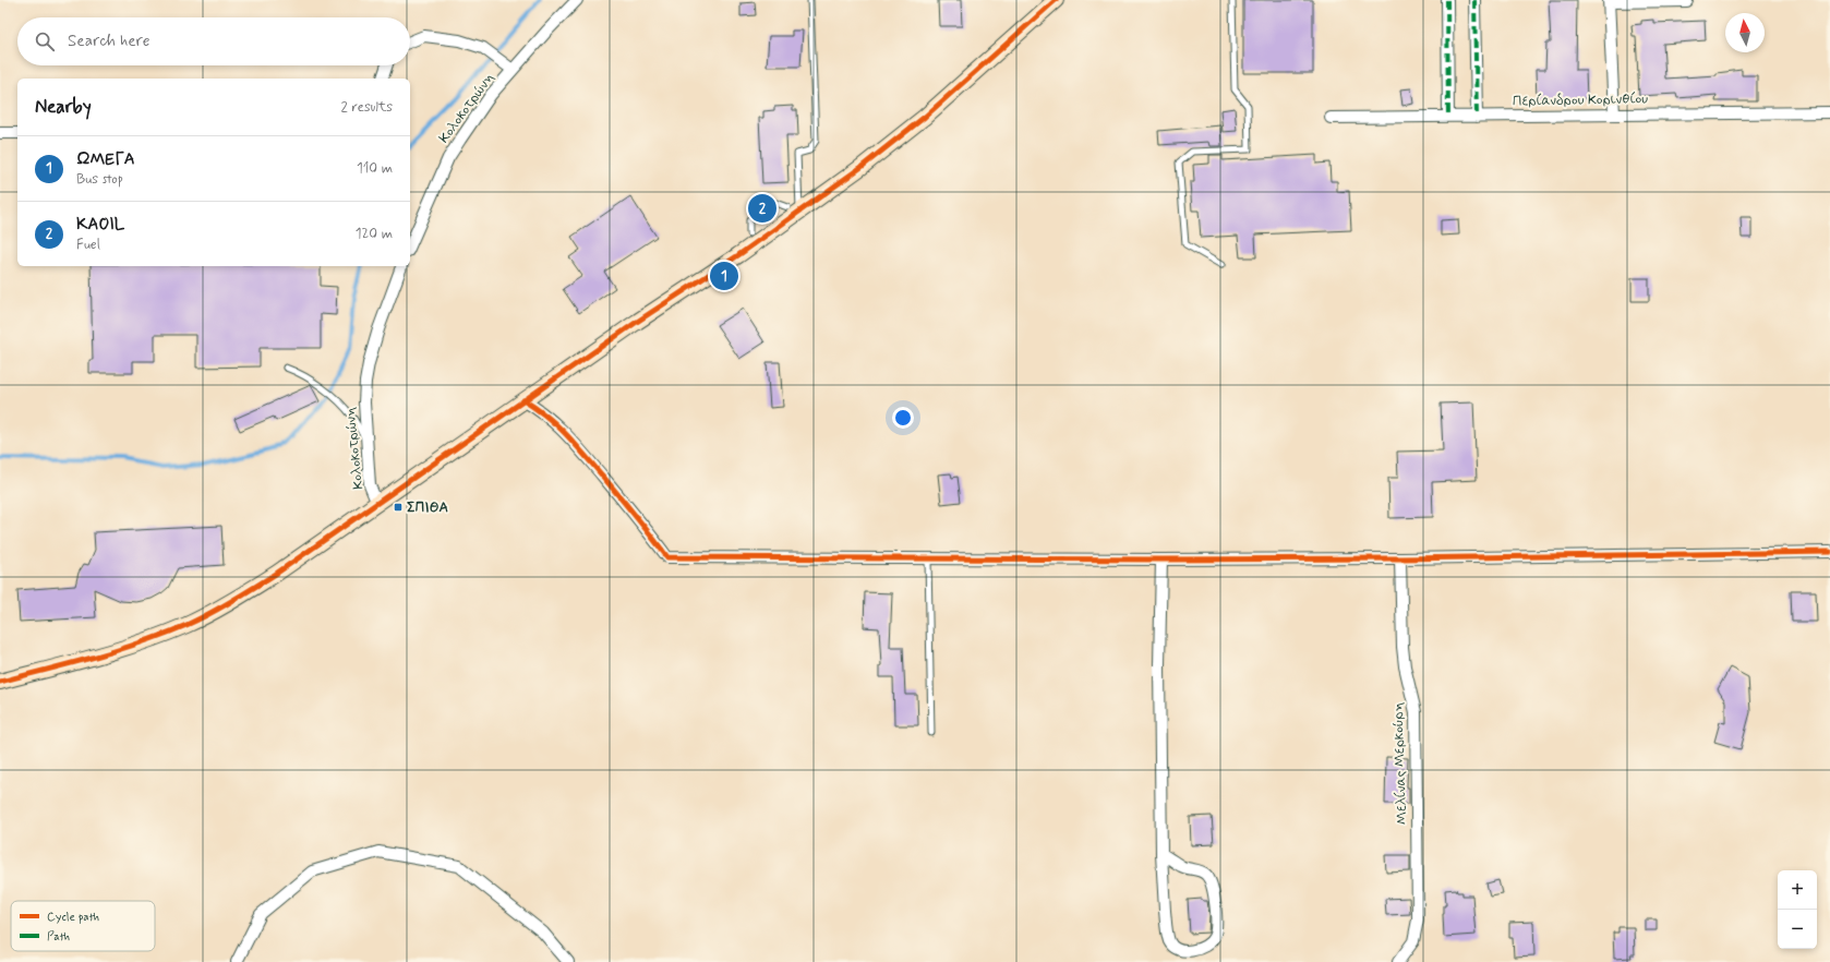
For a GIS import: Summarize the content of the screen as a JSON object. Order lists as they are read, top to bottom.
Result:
{
  "streets": {
    "street": ["Περίανδρου Κορινθίου", "Κολοκοτρώνη", "Μελίνας Μερκούρη"]
  },
  "places": {
    "transit": ["ΣΠΙΘΑ"]
  },
  "legend": ["Cycle path", "Path"],
  "north": "top",
  "page": {
    "search": "Search here",
    "heading": ["Nearby", "2 results"],
    "list": [
      {
        "mark": "1",
        "name": "ΩΜΕΓΑ",
        "note": "Bus stop",
        "value": "110 m"
      },
      {
        "mark": "2",
        "name": "KAOIL",
        "note": "Fuel",
        "value": "120 m"
      }
    ],
    "pins": ["2", "1"],
    "map_buttons": ["+", "−"]
  }
}
